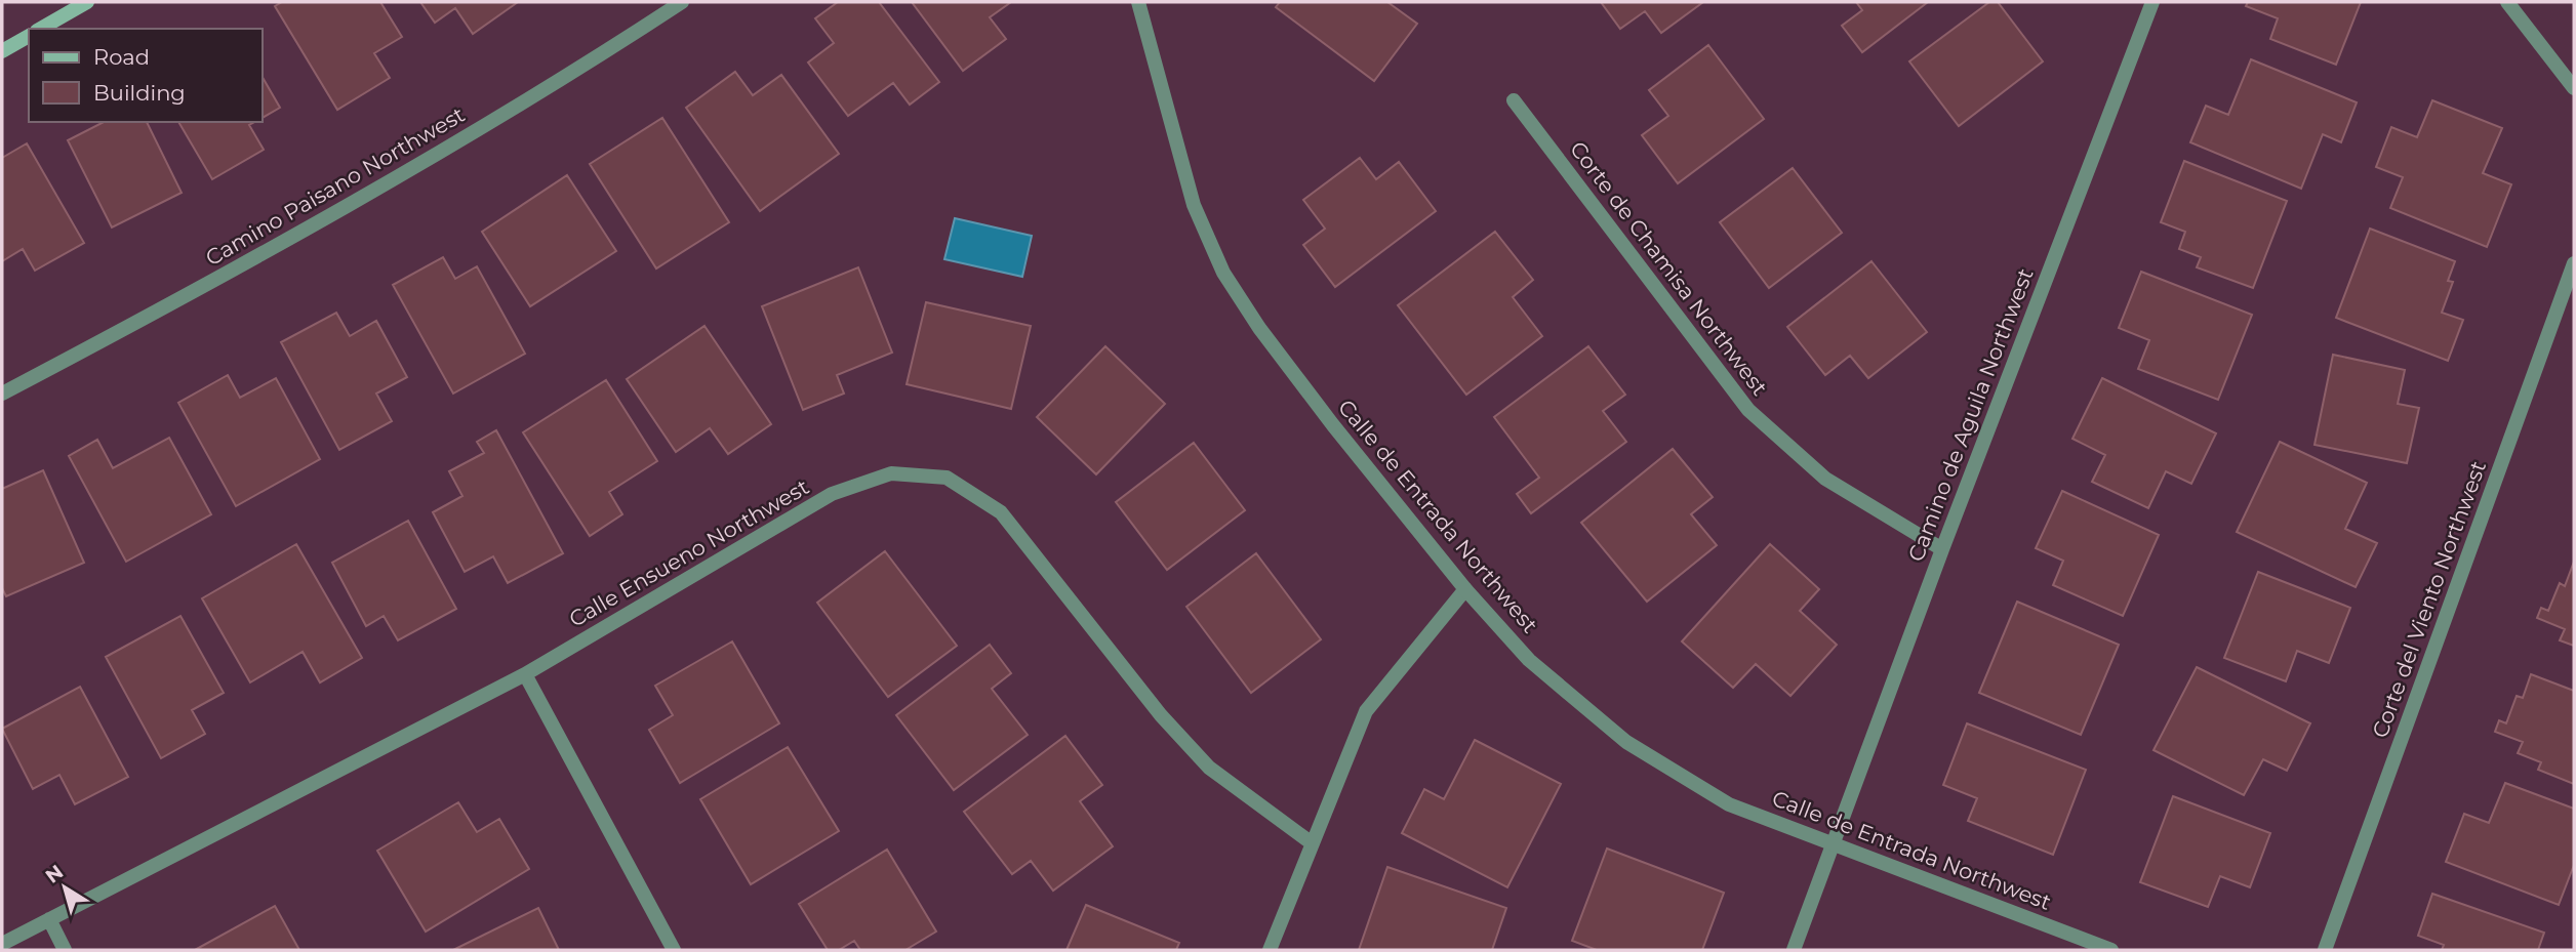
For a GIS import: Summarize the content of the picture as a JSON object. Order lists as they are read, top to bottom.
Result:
{
  "streets": {
    "street": [
      "Camino Paisano Northwest",
      "Corte de Chamisa Northwest",
      "Camino de Aguila Northwest",
      "Calle de Entrada Northwest",
      "Calle Ensueno Northwest",
      "Corte del Viento Northwest"
    ]
  },
  "crossings": [
    ["Corte de Chamisa Northwest", "Camino de Aguila Northwest"],
    ["Camino de Aguila Northwest", "Calle de Entrada Northwest"]
  ],
  "legend": ["Road", "Building"],
  "north": "top left"
}
